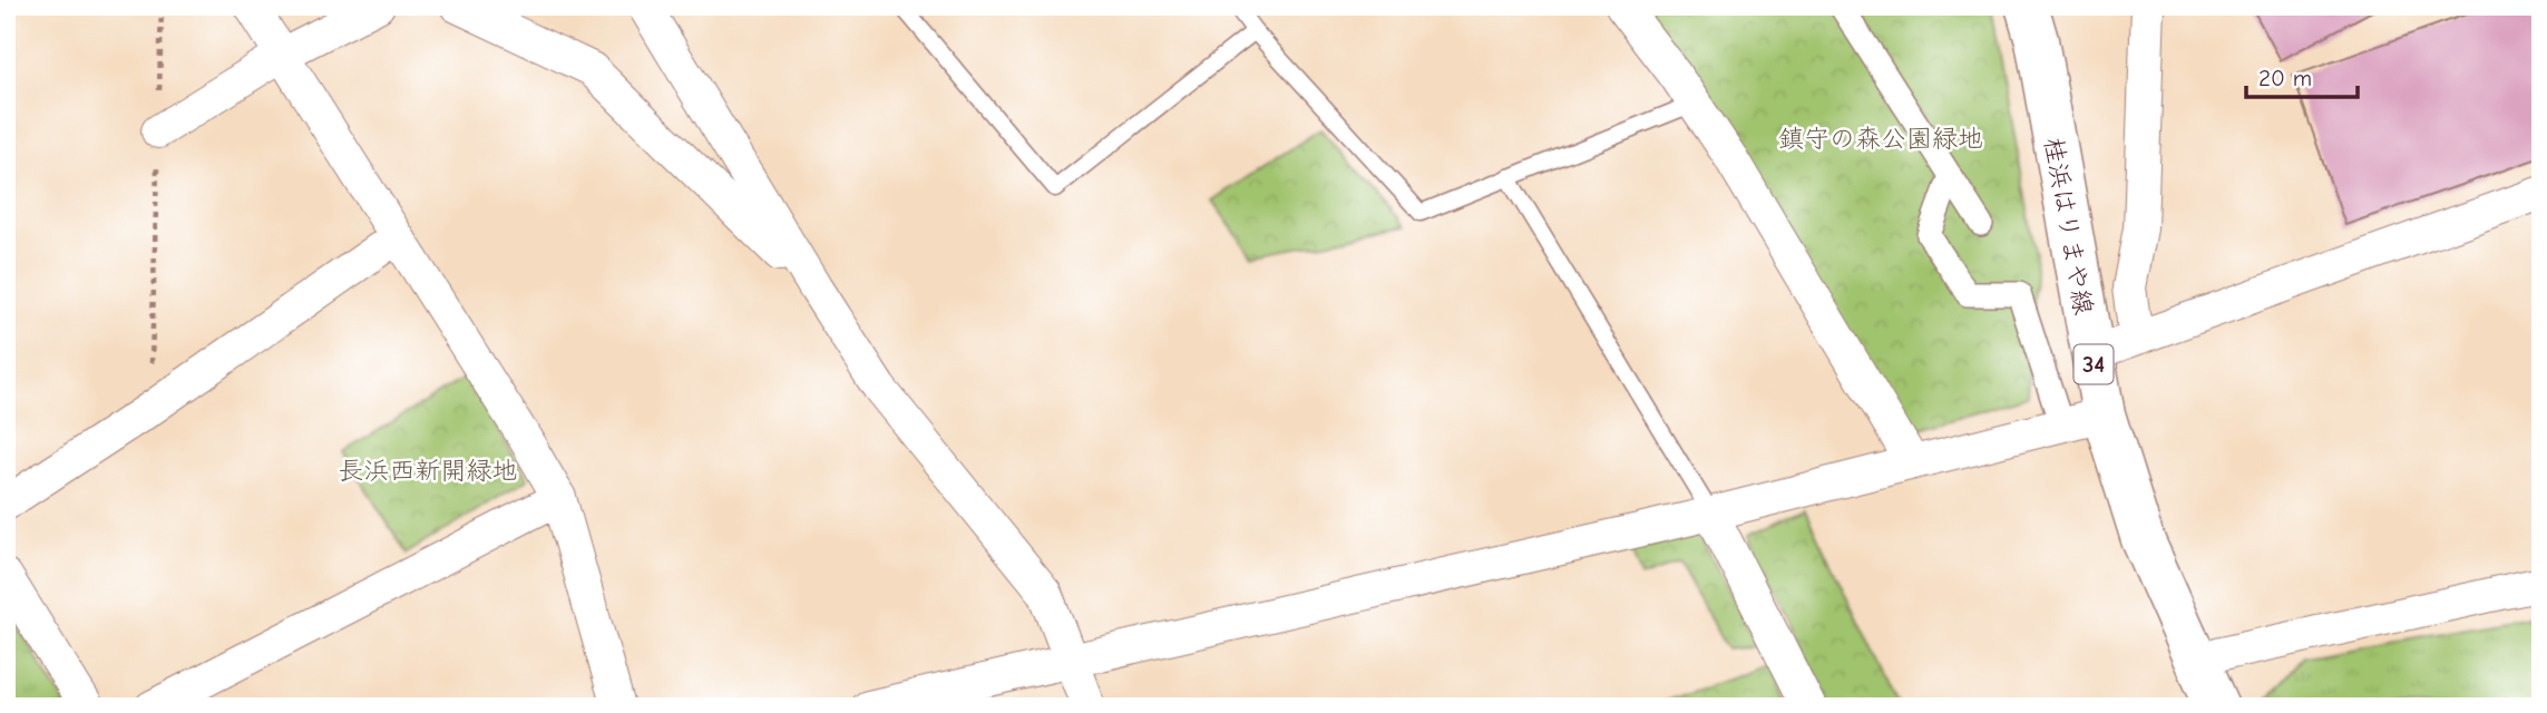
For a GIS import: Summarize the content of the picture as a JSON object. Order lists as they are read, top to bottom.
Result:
{
  "streets": {
    "main road": ["桂浜はりまや線", "34"]
  },
  "parks": ["鎮守の森公園緑地", "長浜西新開緑地"],
  "scale_bar": "20 m"
}
